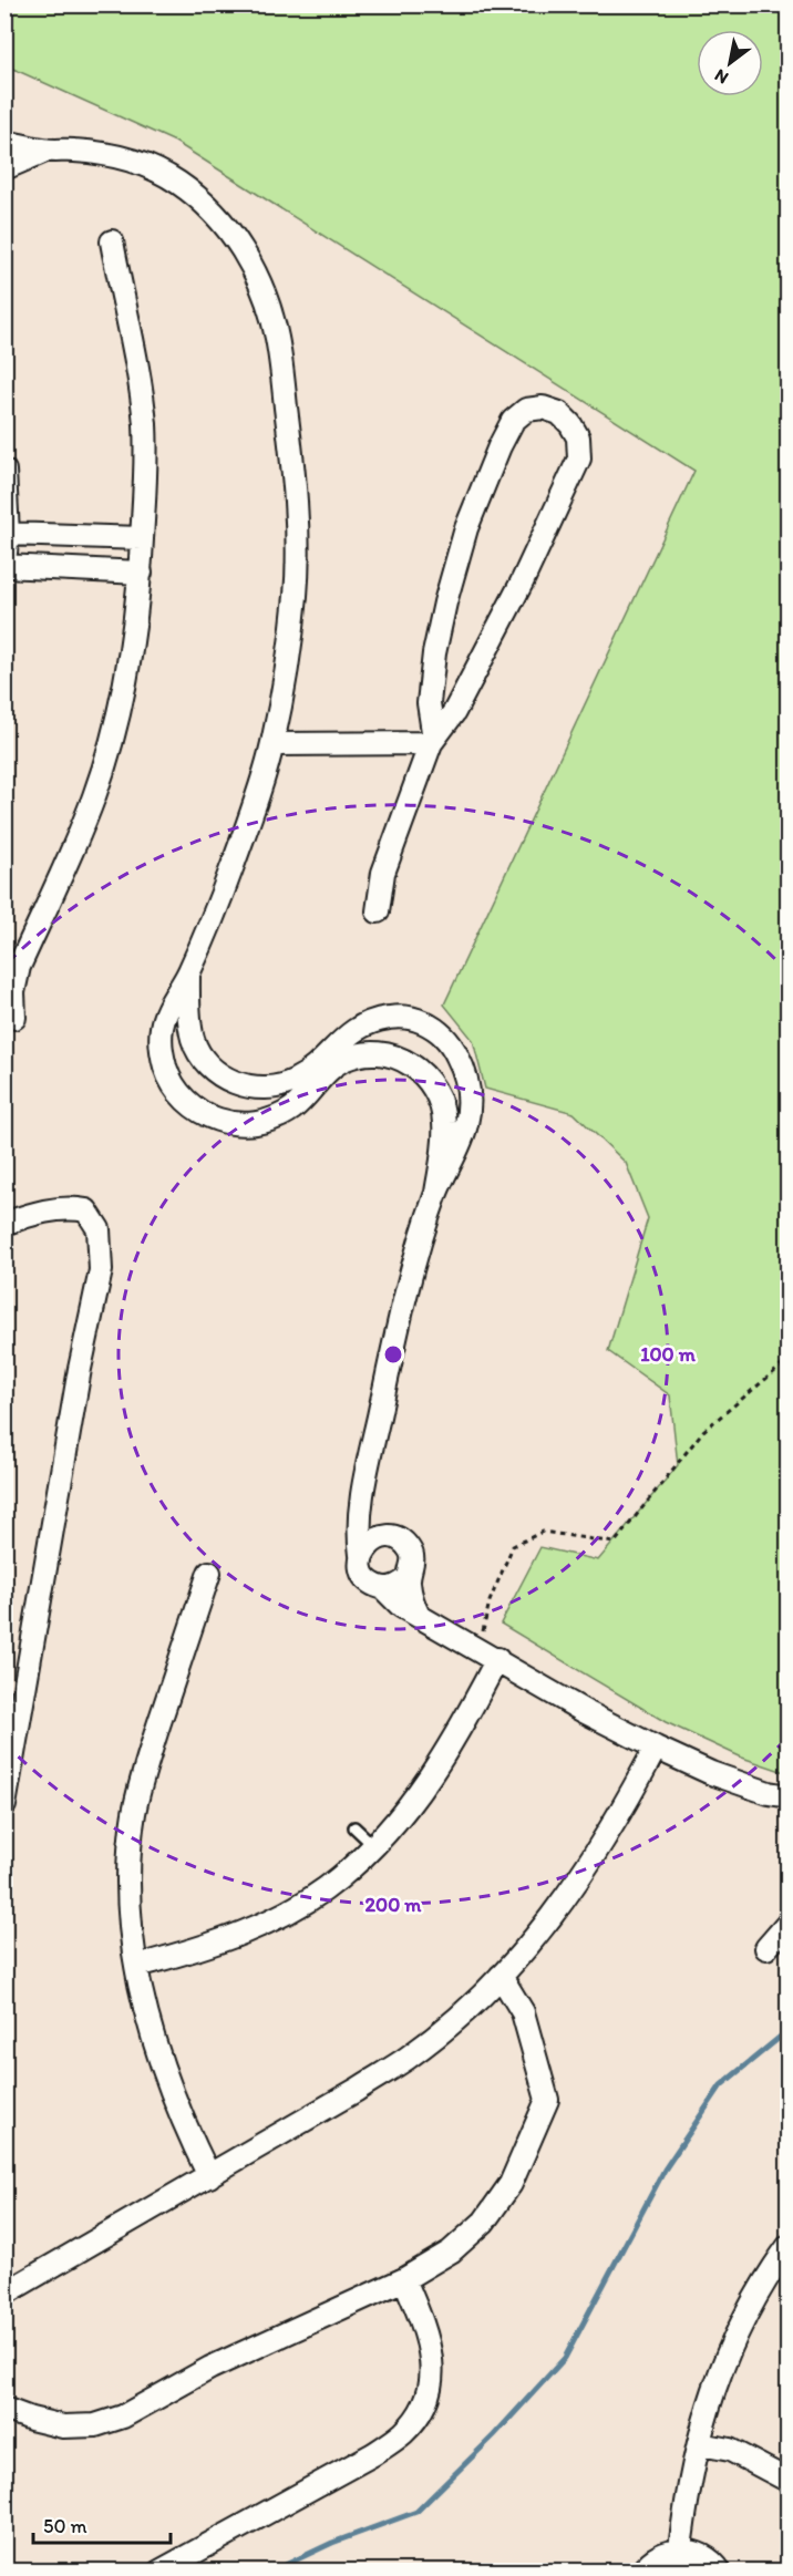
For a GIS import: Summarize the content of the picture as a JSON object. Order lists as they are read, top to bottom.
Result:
{
  "scale_bar": "50 m",
  "north": "bottom left",
  "rings": ["100 m", "200 m"]
}
